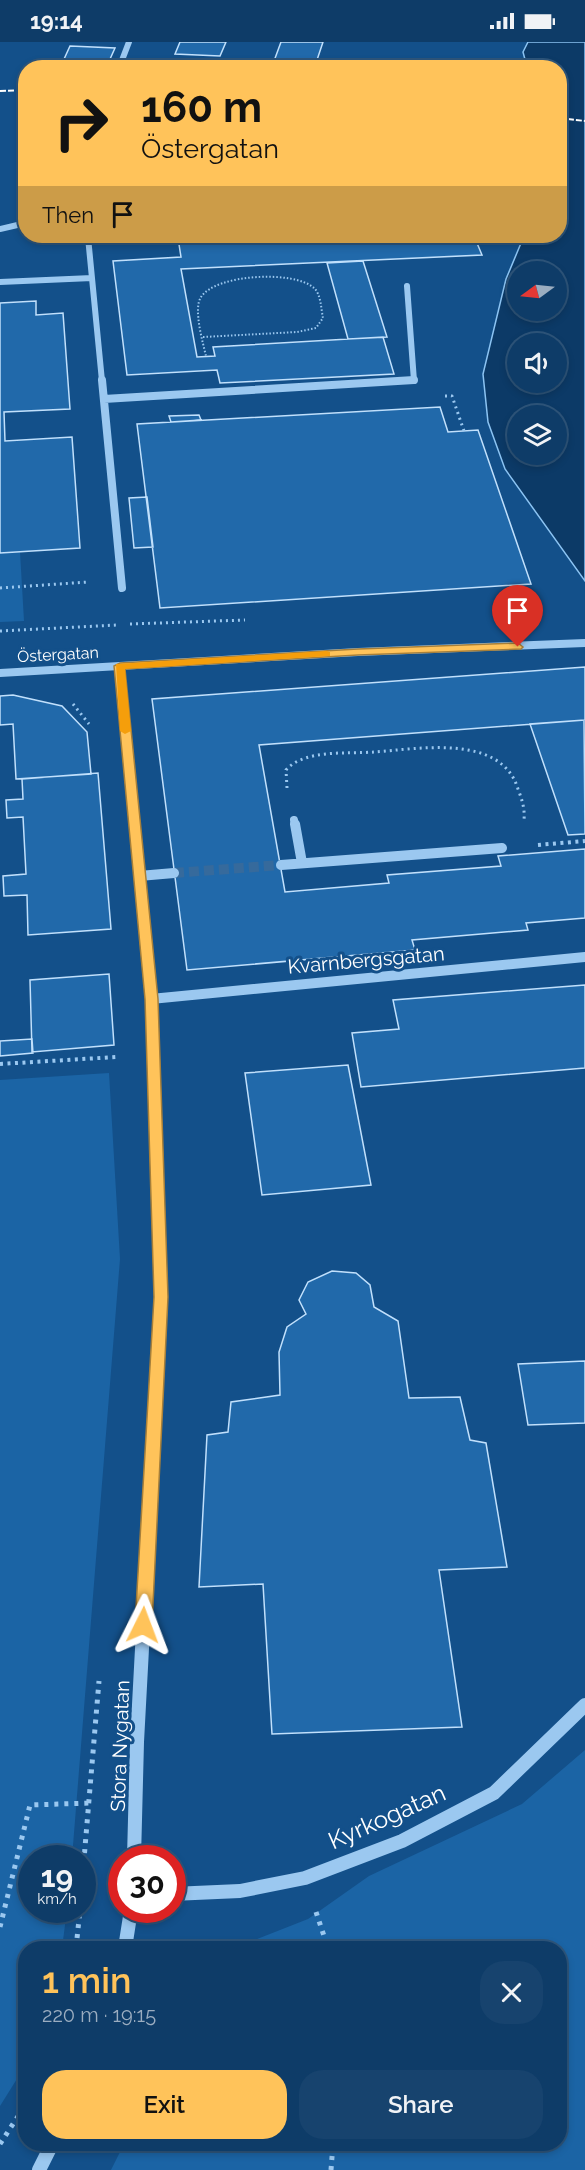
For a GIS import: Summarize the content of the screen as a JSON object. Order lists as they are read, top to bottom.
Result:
{
  "streets": {
    "street": [
      "Östergatan",
      "Kvarnbergsgatan",
      "Stora Nygatan",
      "Kyrkogatan"
    ]
  },
  "crossings": [
    ["Östergatan", "Stora Nygatan"],
    ["Kvarnbergsgatan", "Stora Nygatan"]
  ],
  "north": "left",
  "page": {
    "status": "19:14",
    "turn": ["160 m", "Östergatan"],
    "then": "Then",
    "speed": "19 km/h",
    "limit": "30",
    "heading": ["1 min", "220 m · 19:15"],
    "buttons": ["Exit", "Share"]
  }
}
